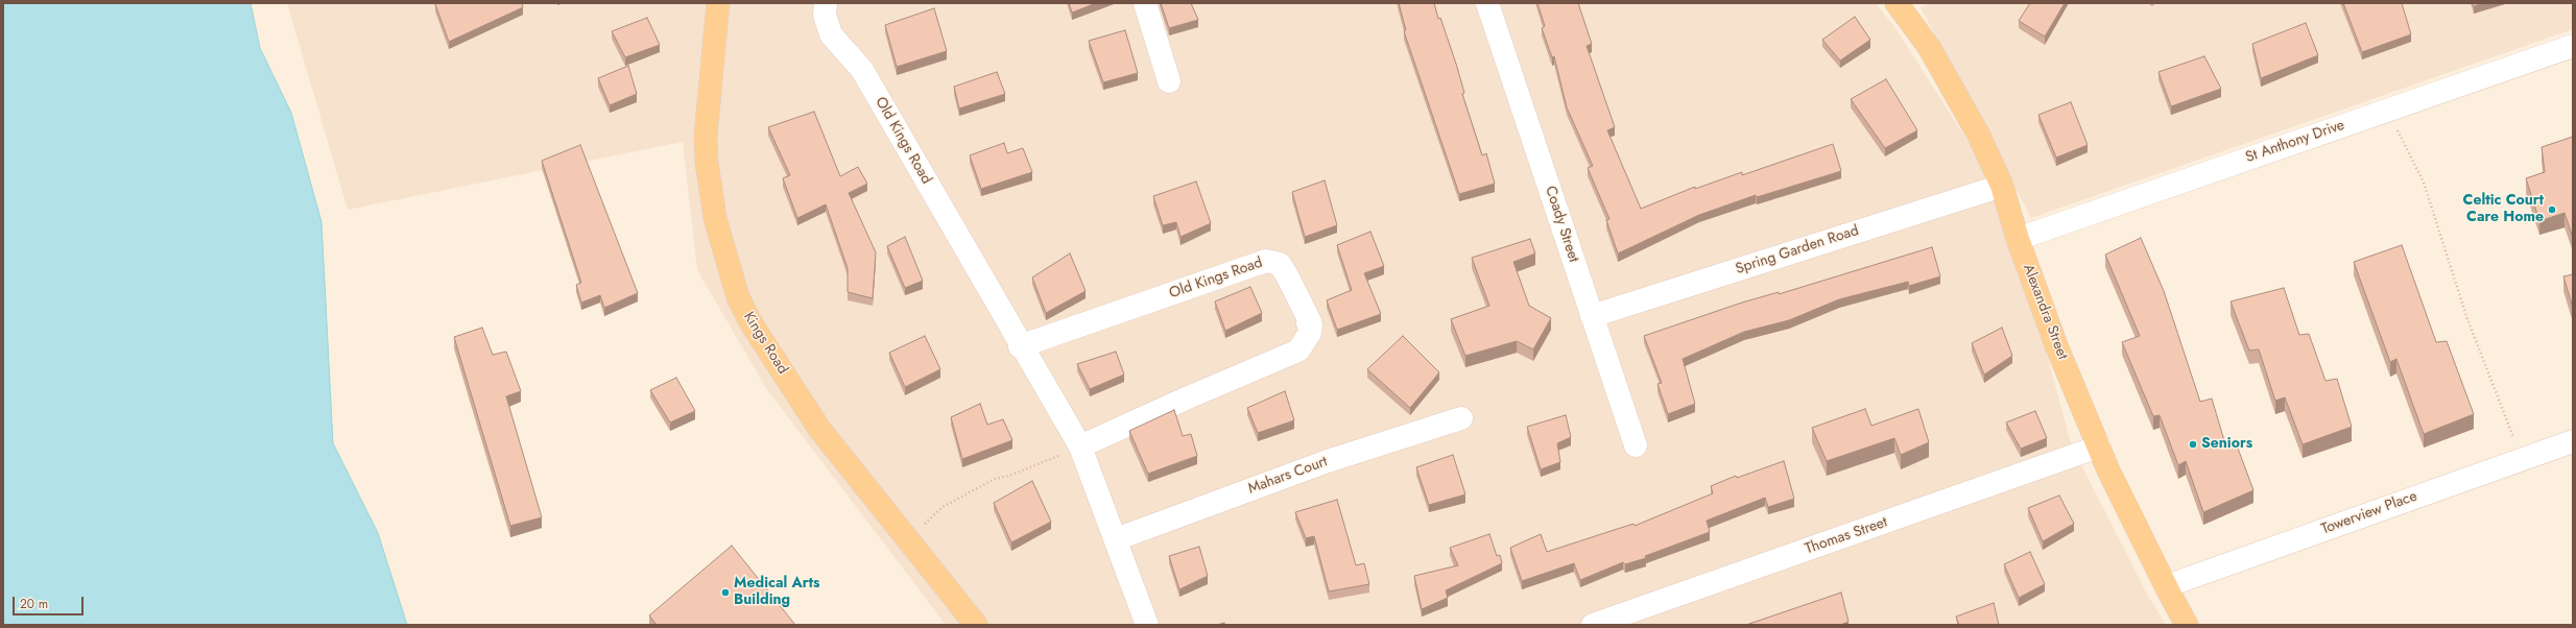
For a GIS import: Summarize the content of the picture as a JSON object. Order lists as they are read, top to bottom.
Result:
{
  "streets": {
    "main road": ["Alexandra Street", "Kings Road"],
    "street": [
      "Old Kings Road",
      "St Anthony Drive",
      "Coady Street",
      "Spring Garden Road",
      "Mahars Court",
      "Towerview Place",
      "Thomas Street"
    ]
  },
  "crossings": [
    ["Old Kings Road", "Mahars Court"],
    ["St Anthony Drive", "Alexandra Street"],
    ["Coady Street", "Spring Garden Road"],
    ["Spring Garden Road", "Alexandra Street"],
    ["Alexandra Street", "Towerview Place"],
    ["Alexandra Street", "Thomas Street"]
  ],
  "places": ["Celtic Court Care Home", "Seniors", "Medical Arts Building"],
  "scale_bar": "20 m"
}
